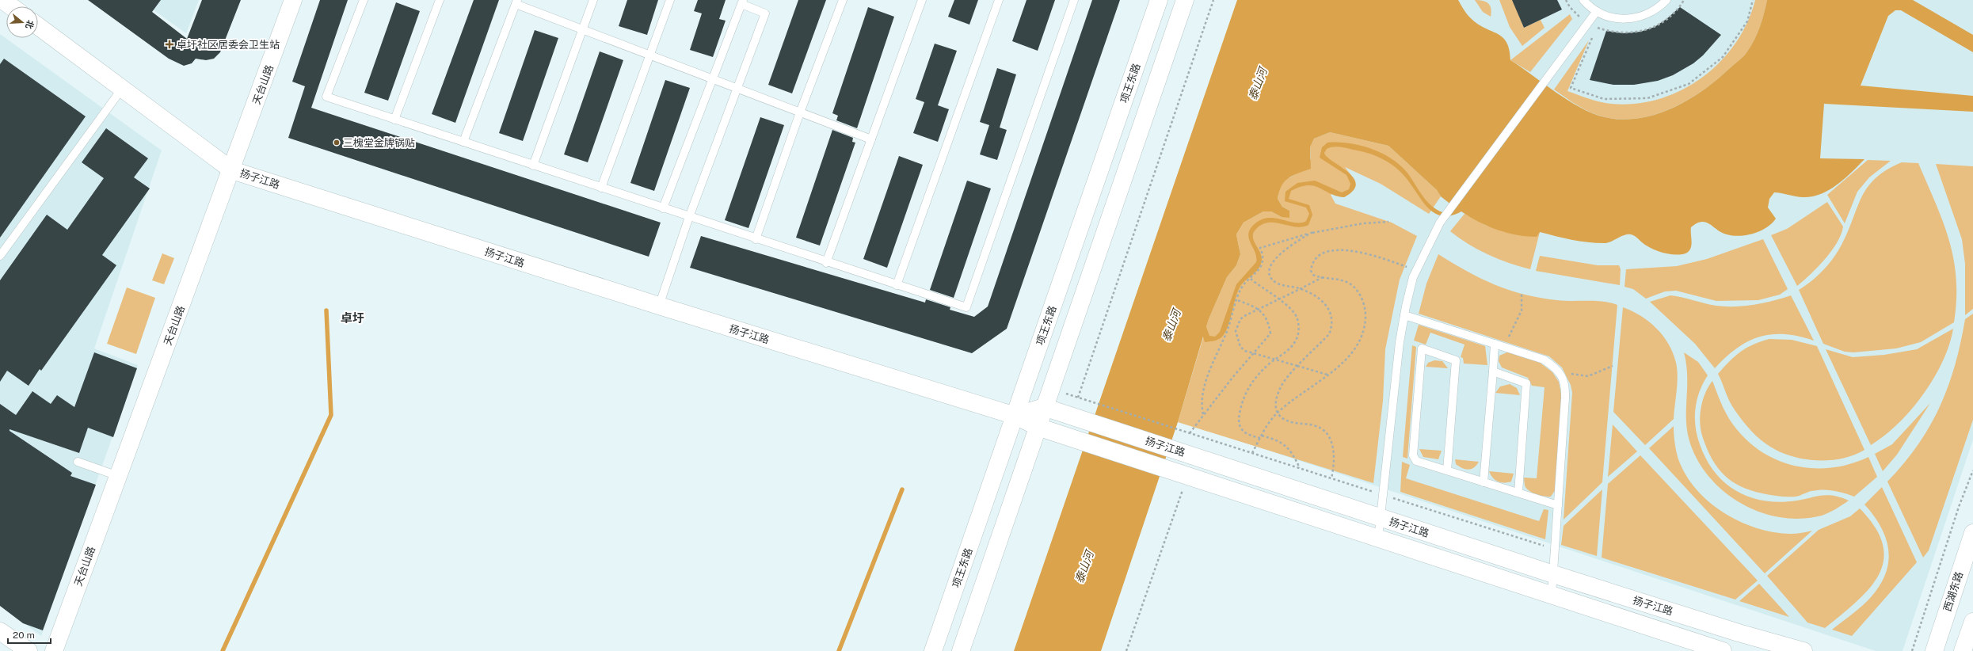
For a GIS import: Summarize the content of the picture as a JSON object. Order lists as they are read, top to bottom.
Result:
{
  "streets": {
    "street": [
      "项王东路",
      "天台山路",
      "扬子江路",
      "西湖东路"
    ]
  },
  "crossings": [
    ["项王东路", "扬子江路"],
    ["天台山路", "扬子江路"]
  ],
  "districts": ["卓圩"],
  "water": ["泰山河"],
  "places": {
    "health": ["卓圩社区居委会卫生站"],
    "other": ["三槐堂金牌锅贴"]
  },
  "scale_bar": "20 m",
  "north": "right"
}
